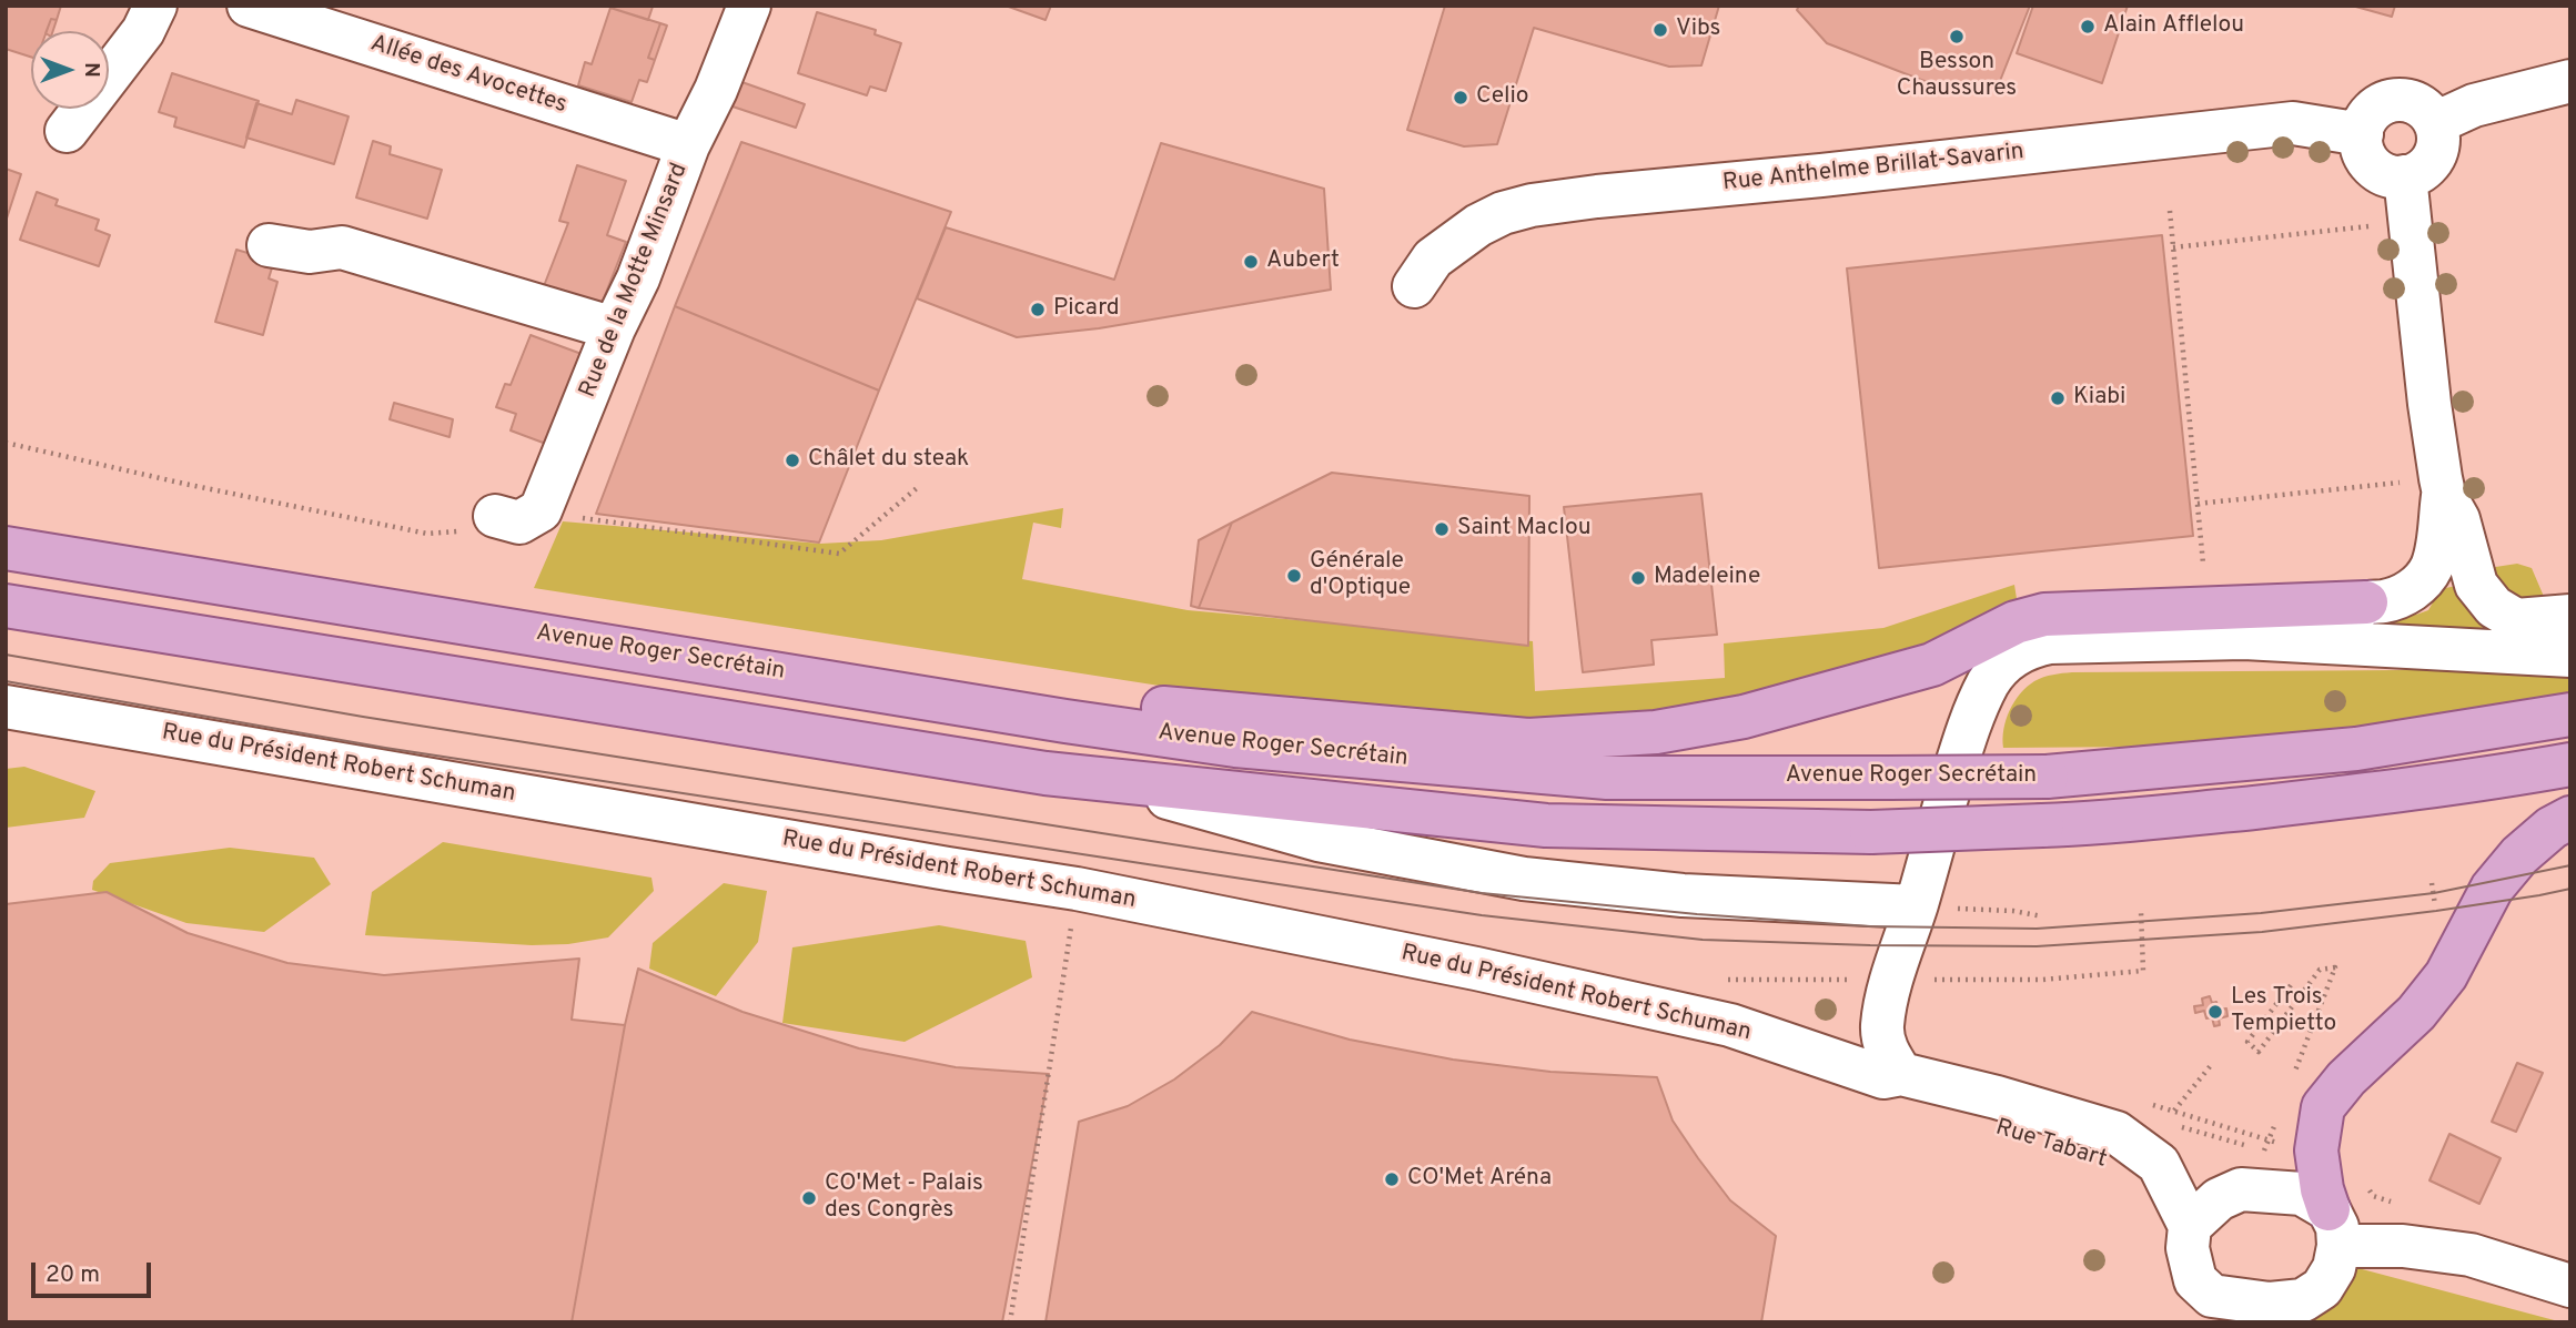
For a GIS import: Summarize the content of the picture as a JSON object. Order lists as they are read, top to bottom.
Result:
{
  "streets": {
    "main road": ["Avenue Roger Secrétain"],
    "street": [
      "Allée des Avocettes",
      "Rue Anthelme Brillat-Savarin",
      "Rue de la Motte Minsard",
      "Rue du Président Robert Schuman",
      "Rue Tabart"
    ]
  },
  "crossings": [
    ["Allée des Avocettes", "Rue de la Motte Minsard"],
    ["Rue du Président Robert Schuman", "Rue Tabart"]
  ],
  "places": [
    "Alain Afflelou",
    "Vibs",
    "Besson Chaussures",
    "Celio",
    "Aubert",
    "Picard",
    "Kiabi",
    "Châlet du steak",
    "Saint Maclou",
    "Générale d'Optique",
    "Madeleine",
    "Les Trois Tempietto",
    "CO'Met Aréna",
    "CO'Met - Palais des Congrès"
  ],
  "scale_bar": "20 m",
  "north": "right"
}
